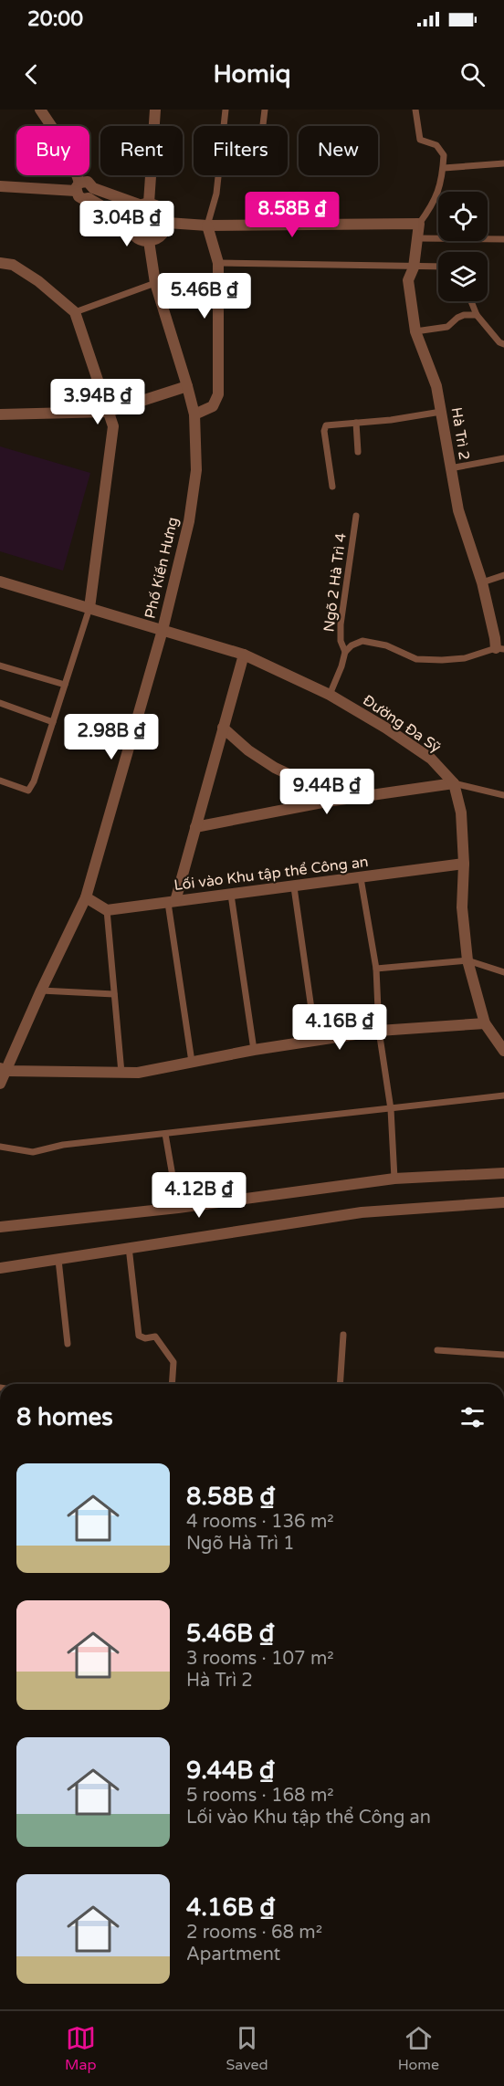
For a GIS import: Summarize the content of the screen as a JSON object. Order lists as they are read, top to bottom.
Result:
{
  "streets": {
    "street": [
      "Hà Trì 2",
      "Phố Kiến Hưng",
      "Đường Đa Sỹ",
      "Lối vào Khu tập thể Công an"
    ],
    "lane": ["Ngõ 2 Hà Trì 4"]
  },
  "crossings": [
    ["Phố Kiến Hưng", "Đường Đa Sỹ"],
    ["Đường Đa Sỹ", "Lối vào Khu tập thể Công an"]
  ],
  "page": {
    "status": "20:00",
    "header": "Homiq",
    "chip": [
      "Buy",
      "Rent",
      "Filters",
      "New"
    ],
    "price": [
      "8.58B ₫",
      "3.04B ₫",
      "5.46B ₫",
      "3.94B ₫",
      "2.98B ₫",
      "9.44B ₫",
      "4.16B ₫",
      "4.12B ₫"
    ],
    "heading": "8 homes",
    "list": [
      {
        "name": "8.58B ₫",
        "note": "4 rooms · 136 m² · Ngõ Hà Trì 1"
      },
      {
        "name": "5.46B ₫",
        "note": "3 rooms · 107 m² · Hà Trì 2"
      },
      {
        "name": "9.44B ₫",
        "note": "5 rooms · 168 m² · Lối vào Khu tập thể Công an"
      },
      {
        "name": "4.16B ₫",
        "note": "2 rooms · 68 m² · Apartment"
      }
    ],
    "tabs": ["Map", "Saved", "Home"]
  }
}
